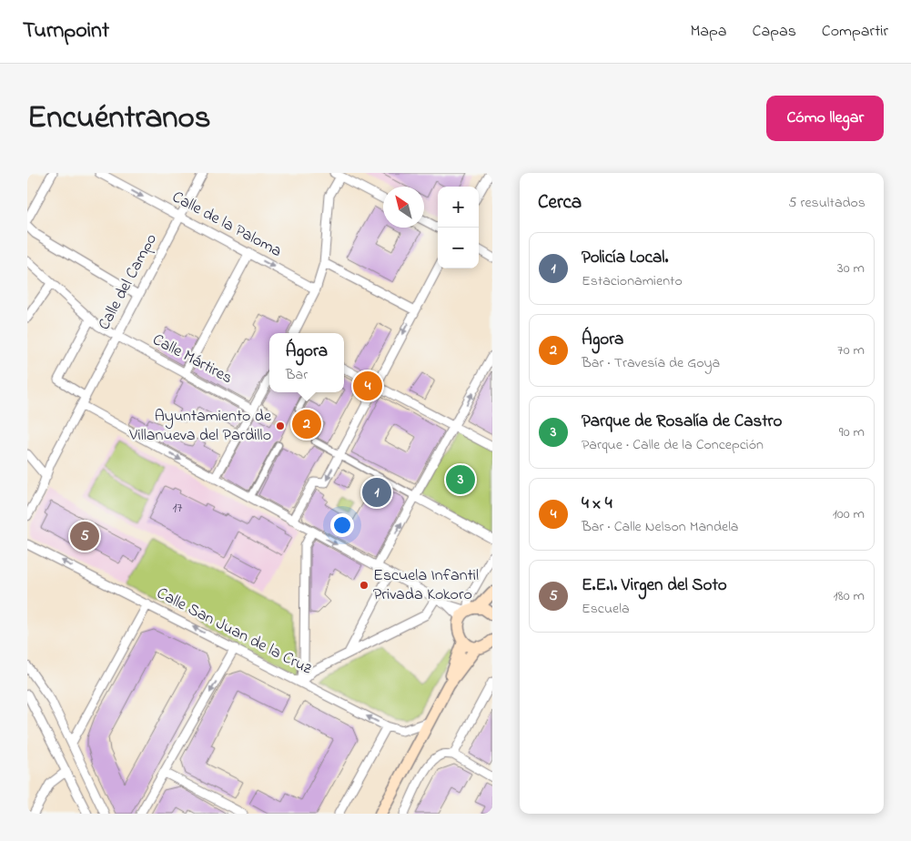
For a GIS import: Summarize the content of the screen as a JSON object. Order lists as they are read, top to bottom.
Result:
{
  "streets": {
    "street": [
      "Calle de la Paloma",
      "Calle del Campo",
      "Calle Mártires",
      "Calle San Juan de la Cruz"
    ]
  },
  "crossings": [
    ["Calle de la Paloma", "Calle del Campo"],
    ["Calle del Campo", "Calle Mártires"]
  ],
  "one_way": ["Calle de la Paloma", "Calle San Juan de la Cruz"],
  "places": ["Ayuntamiento de Villanueva del Pardillo", "Escuela Infantil Privada Kokoro"],
  "house_numbers": ["17"],
  "north": "top left",
  "page": {
    "header": "Turnpoint",
    "nav": ["Mapa", "Capas", "Compartir"],
    "title": "Encuéntranos",
    "buttons": "Cómo llegar",
    "heading": ["Cerca", "5 resultados"],
    "map_buttons": ["+", "−"],
    "list": [
      {
        "mark": "1",
        "name": "Policía Local.",
        "note": "Estacionamiento",
        "value": "30 m"
      },
      {
        "mark": "2",
        "name": "Ágora",
        "note": "Bar · Travesía de Goya",
        "value": "70 m"
      },
      {
        "mark": "3",
        "name": "Parque de Rosalía de Castro",
        "note": "Parque · Calle de la Concepción",
        "value": "90 m"
      },
      {
        "mark": "4",
        "name": "4 x 4",
        "note": "Bar · Calle Nelson Mandela",
        "value": "100 m"
      },
      {
        "mark": "5",
        "name": "E.E.I. Virgen del Soto",
        "note": "Escuela",
        "value": "180 m"
      }
    ],
    "popup": ["Ágora", "Bar"],
    "pins": [
      "4",
      "2",
      "3",
      "1",
      "5"
    ]
  }
}
